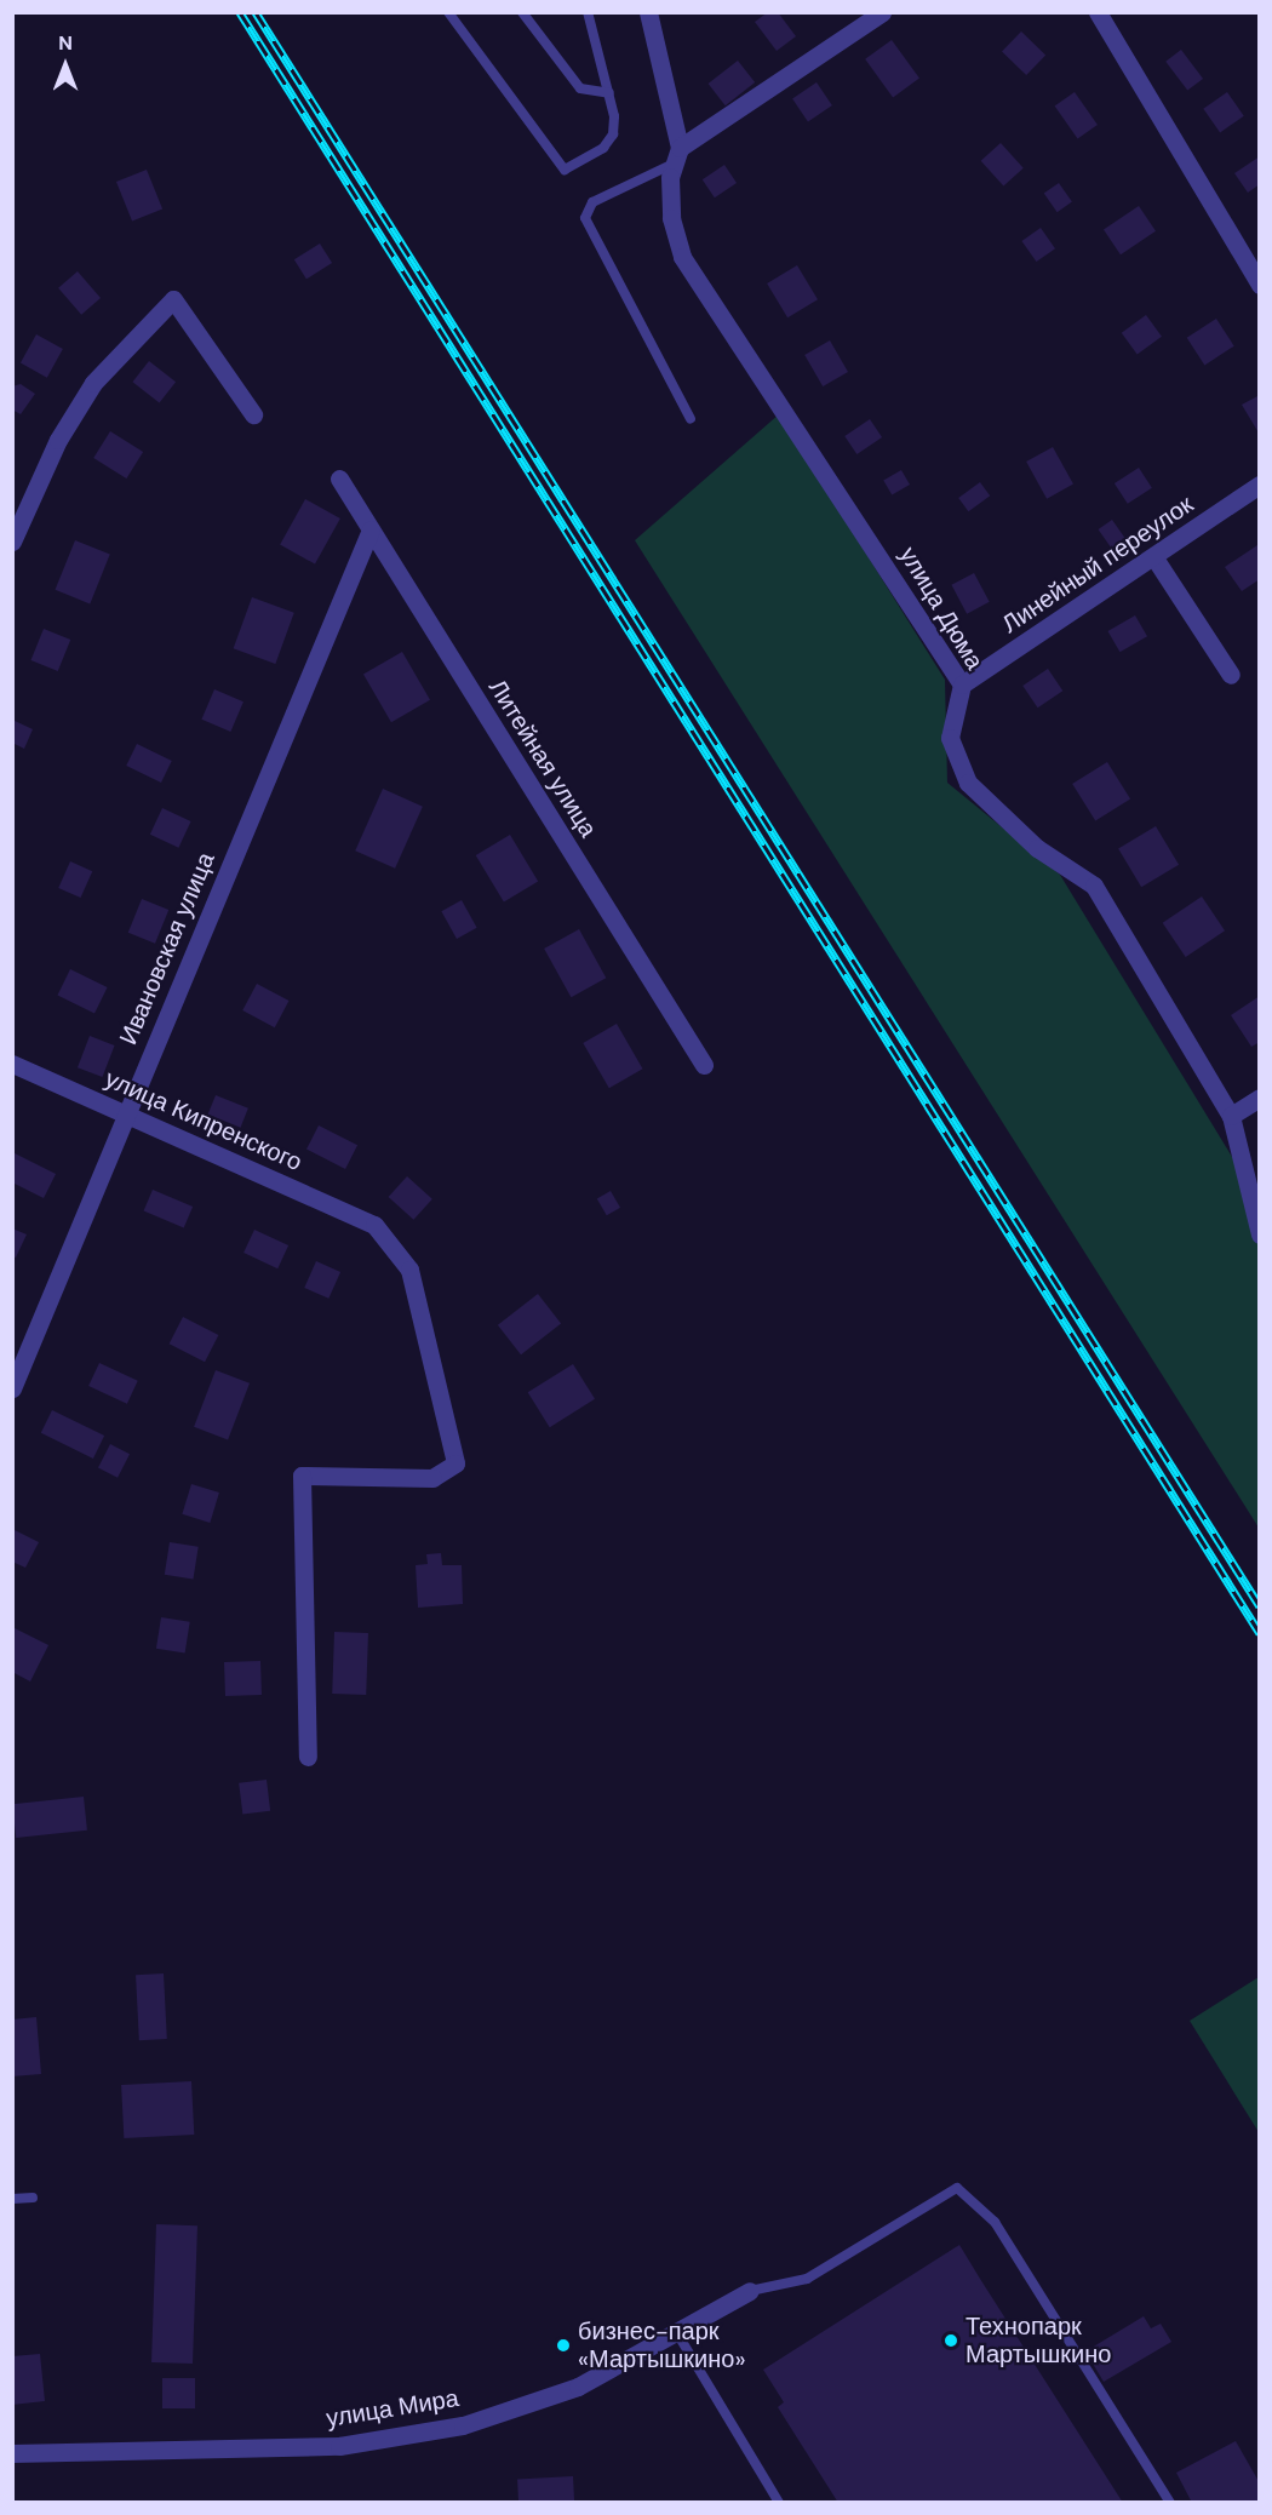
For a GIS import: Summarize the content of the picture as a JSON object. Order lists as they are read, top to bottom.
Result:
{
  "streets": {
    "street": [
      "Линейный переулок",
      "улица Дюма",
      "Литейная улица",
      "Ивановская улица",
      "улица Кипренского",
      "улица Мира"
    ]
  },
  "crossings": [
    ["Линейный переулок", "улица Дюма"],
    ["Литейная улица", "Ивановская улица"],
    ["Ивановская улица", "улица Кипренского"]
  ],
  "places": ["Технопарк Мартышкино", "бизнес-парк «Мартышкино»"],
  "north": "top"
}
